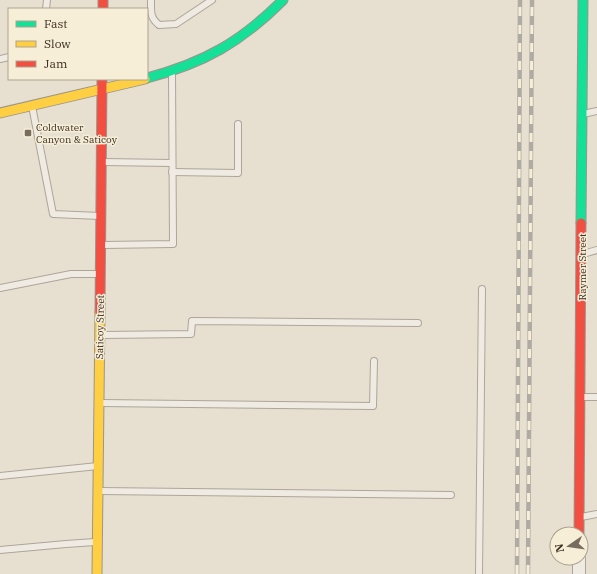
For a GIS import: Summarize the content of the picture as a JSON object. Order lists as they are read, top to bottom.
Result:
{
  "streets": {
    "street": ["Raymer Street", "Saticoy Street"]
  },
  "places": {
    "transit": ["Coldwater Canyon & Saticoy"]
  },
  "legend": ["Fast", "Slow", "Jam"],
  "north": "left"
}
